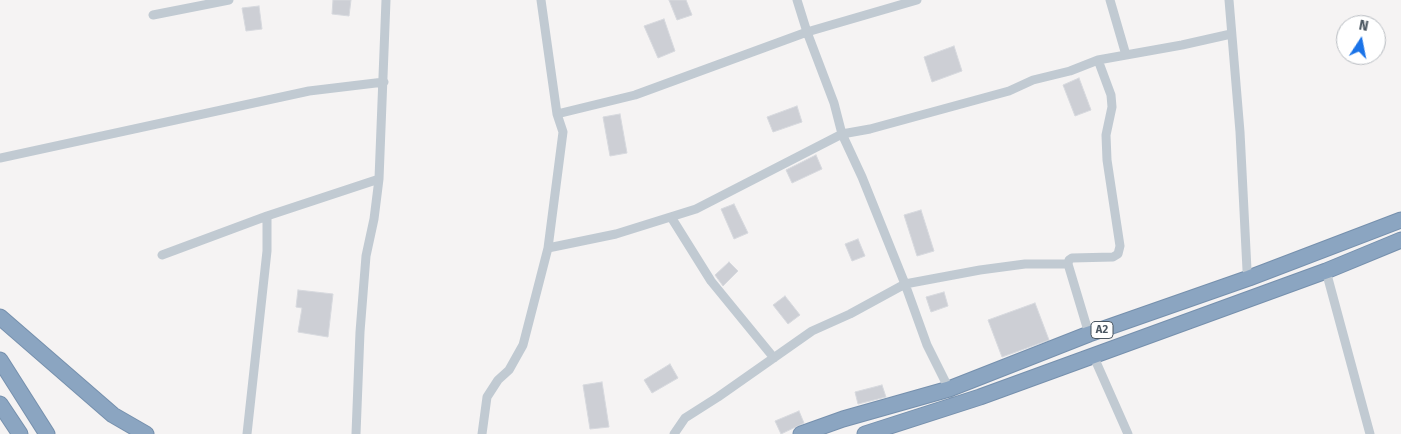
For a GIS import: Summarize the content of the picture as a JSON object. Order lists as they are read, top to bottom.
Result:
{
  "streets": {
    "highway": ["A2"]
  },
  "north": "top"
}
